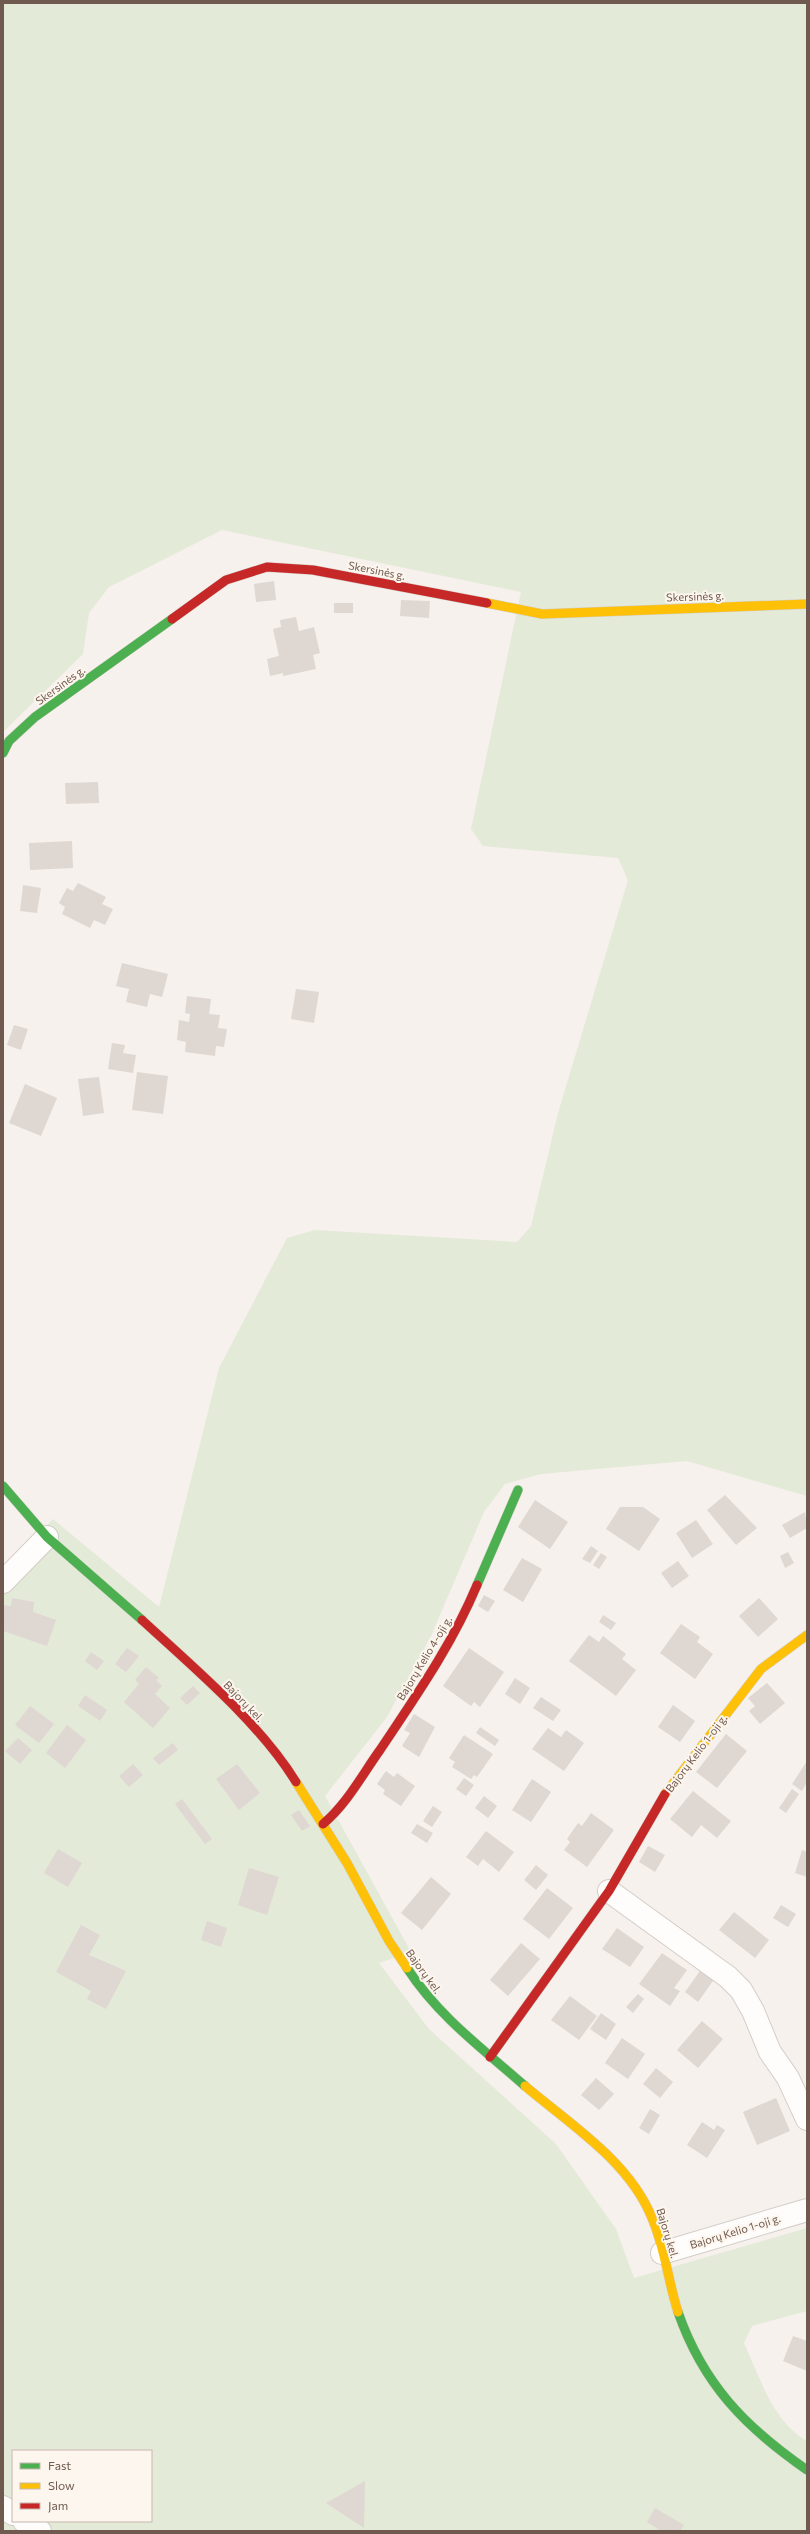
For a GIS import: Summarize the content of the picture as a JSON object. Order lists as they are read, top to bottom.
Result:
{
  "streets": {
    "street": [
      "Skersinės g.",
      "Bajorų Kelio 4-oji g.",
      "Bajorų kel.",
      "Bajorų Kelio 1-oji g."
    ]
  },
  "crossings": [
    ["Bajorų Kelio 4-oji g.", "Bajorų kel."],
    ["Bajorų kel.", "Bajorų Kelio 1-oji g."]
  ],
  "legend": ["Fast", "Slow", "Jam"]
}
